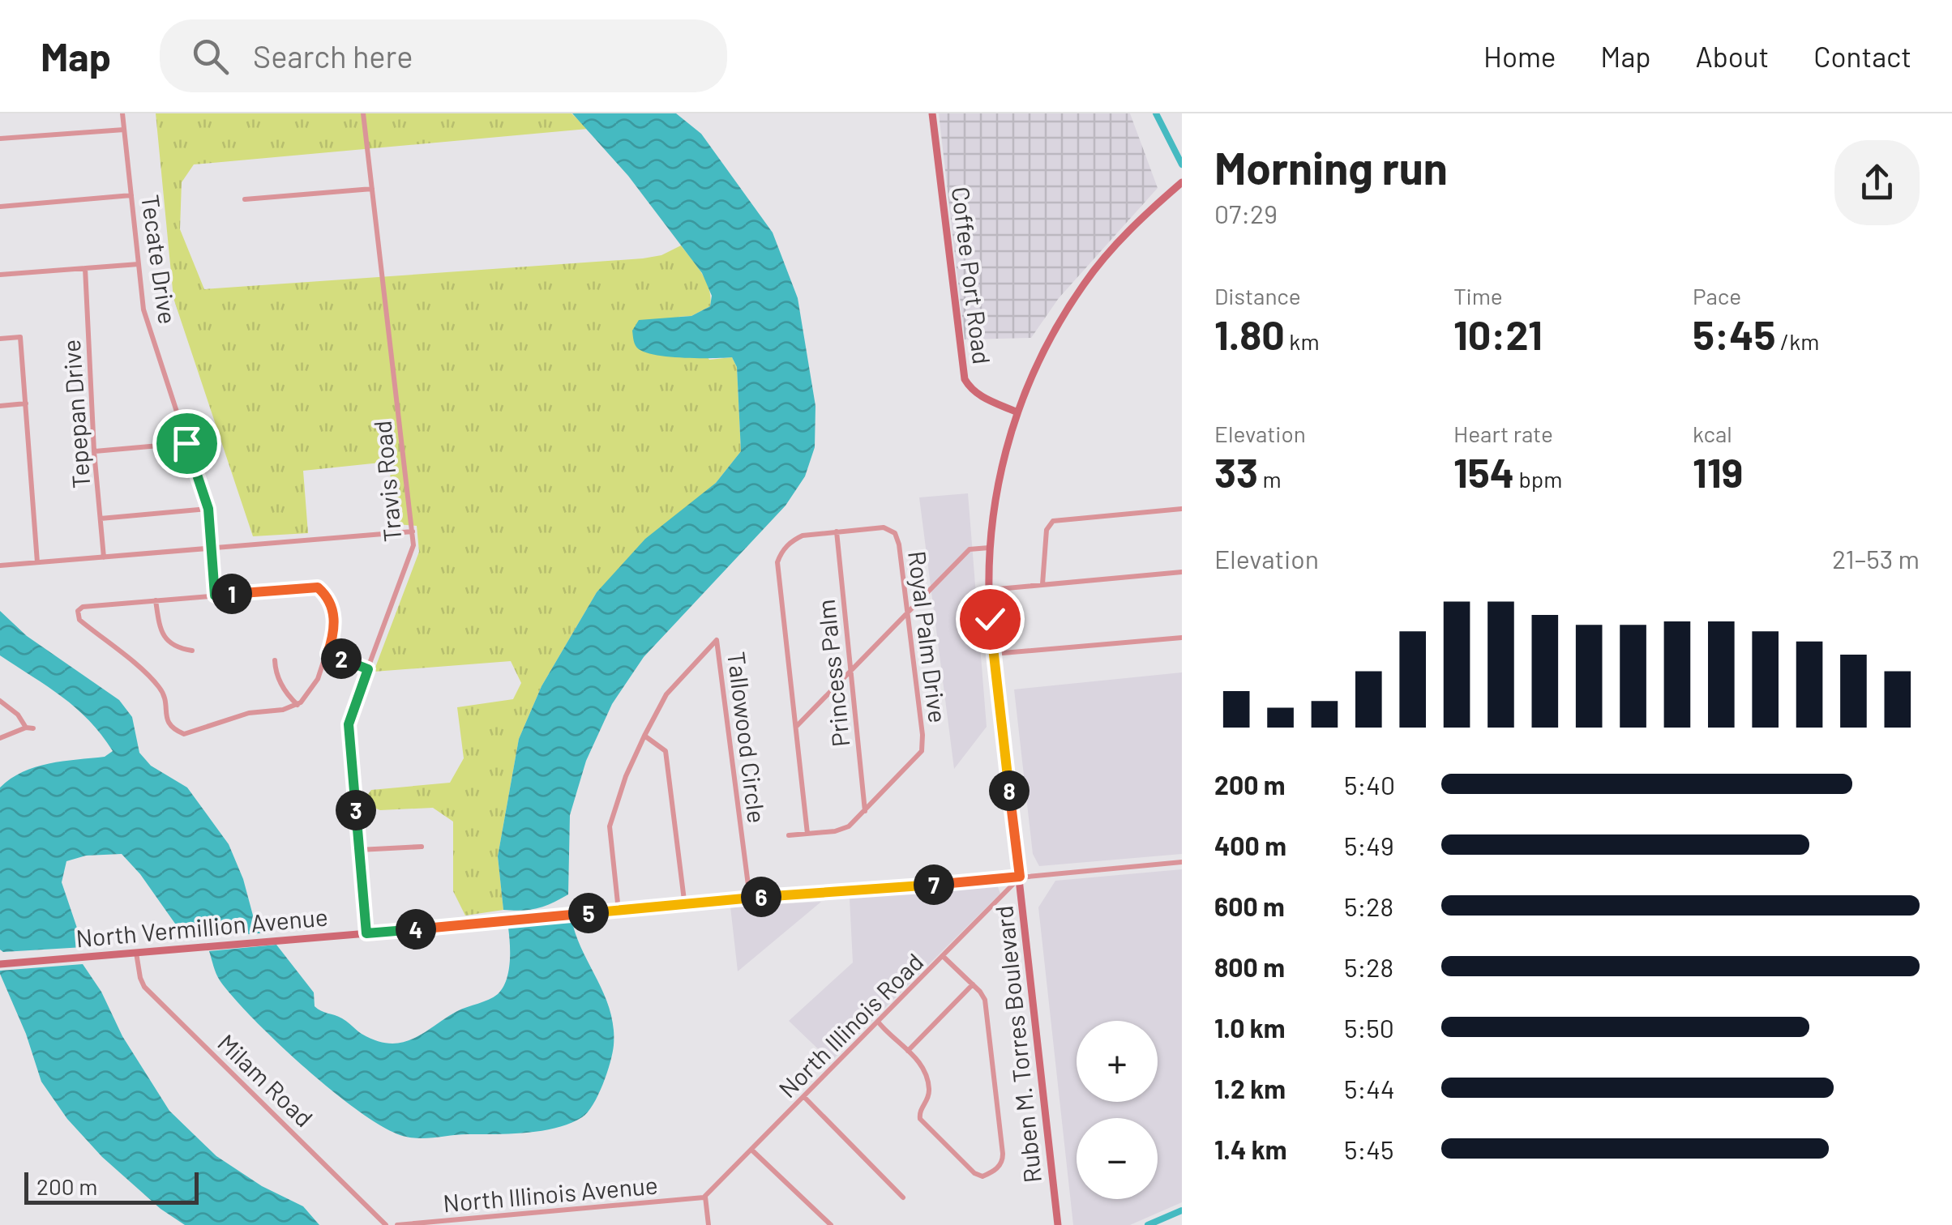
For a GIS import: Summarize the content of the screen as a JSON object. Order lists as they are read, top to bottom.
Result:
{
  "streets": {
    "street": [
      "Tecate Drive",
      "Coffee Port Road",
      "Tepepan Drive",
      "Travis Road",
      "Royal Palm Drive",
      "Princess Palm",
      "Tallowood Circle",
      "North Vermillion Avenue",
      "North Illinois Road",
      "Ruben M. Torres Boulevard",
      "Milam Road",
      "North Illinois Avenue"
    ]
  },
  "crossings": [
    ["Coffee Port Road", "Ruben M. Torres Boulevard"],
    ["Travis Road", "North Vermillion Avenue"],
    ["Royal Palm Drive", "Princess Palm"],
    ["Tallowood Circle", "North Vermillion Avenue"],
    ["North Vermillion Avenue", "North Illinois Road"],
    ["North Vermillion Avenue", "Ruben M. Torres Boulevard"],
    ["North Vermillion Avenue", "Milam Road"],
    ["North Illinois Road", "Ruben M. Torres Boulevard"],
    ["North Illinois Road", "North Illinois Avenue"]
  ],
  "scale_bar": "200 m",
  "page": {
    "header": "Map",
    "search": "Search here",
    "nav": [
      "Home",
      "Map",
      "About",
      "Contact"
    ],
    "heading": ["Morning run", "07:29"],
    "stats": [
      ["Distance", "1.80 km"],
      ["Time", "10:21"],
      ["Pace", "5:45 /km"],
      ["Elevation", "33 m"],
      ["Heart rate", "154 bpm"],
      ["kcal", "119"]
    ],
    "chart": ["Elevation", "21–53 m"],
    "pins": [
      "1",
      "2",
      "8",
      "3",
      "7",
      "6",
      "5",
      "4"
    ],
    "list": [
      {
        "name": "200 m",
        "note": "5:40"
      },
      {
        "name": "400 m",
        "note": "5:49"
      },
      {
        "name": "600 m",
        "note": "5:28"
      },
      {
        "name": "800 m",
        "note": "5:28"
      },
      {
        "name": "1.0 km",
        "note": "5:50"
      },
      {
        "name": "1.2 km",
        "note": "5:44"
      },
      {
        "name": "1.4 km",
        "note": "5:45"
      }
    ],
    "map_buttons": ["+", "−"],
    "scale": "200 m"
  }
}
